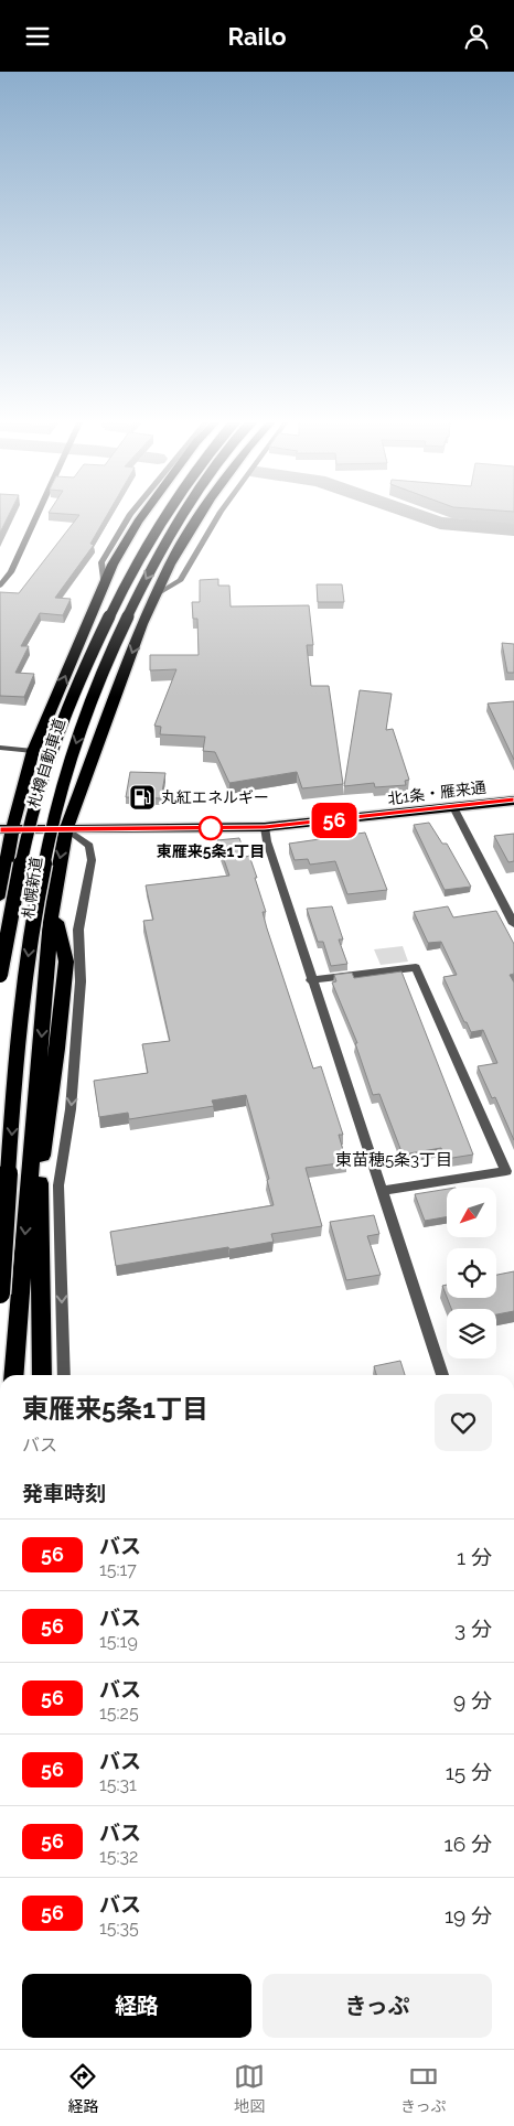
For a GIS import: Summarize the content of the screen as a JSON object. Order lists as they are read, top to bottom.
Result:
{
  "streets": {
    "highway": ["札樽自動車道", "北1条・雁来通", "札幌新道"]
  },
  "crossings": [
    ["北1条・雁来通", "札幌新道"]
  ],
  "districts": ["東苗穂5条3丁目"],
  "places": {
    "fuel station": ["丸紅エネルギー"],
    "other": ["東雁来5条1丁目"]
  },
  "lines": ["bus line 56"],
  "north": "bottom left",
  "page": {
    "header": "Railo",
    "on_map": "56",
    "heading": [
      ["東雁来5条1丁目", "バス"],
      "発車時刻"
    ],
    "list": [
      {
        "mark": "56",
        "name": "バス",
        "note": "15:17",
        "value": "1 分"
      },
      {
        "mark": "56",
        "name": "バス",
        "note": "15:19",
        "value": "3 分"
      },
      {
        "mark": "56",
        "name": "バス",
        "note": "15:25",
        "value": "9 分"
      },
      {
        "mark": "56",
        "name": "バス",
        "note": "15:31",
        "value": "15 分"
      },
      {
        "mark": "56",
        "name": "バス",
        "note": "15:32",
        "value": "16 分"
      },
      {
        "mark": "56",
        "name": "バス",
        "note": "15:35",
        "value": "19 分"
      }
    ],
    "buttons": ["経路", "きっぷ"],
    "tabs": ["経路", "地図", "きっぷ"]
  }
}
